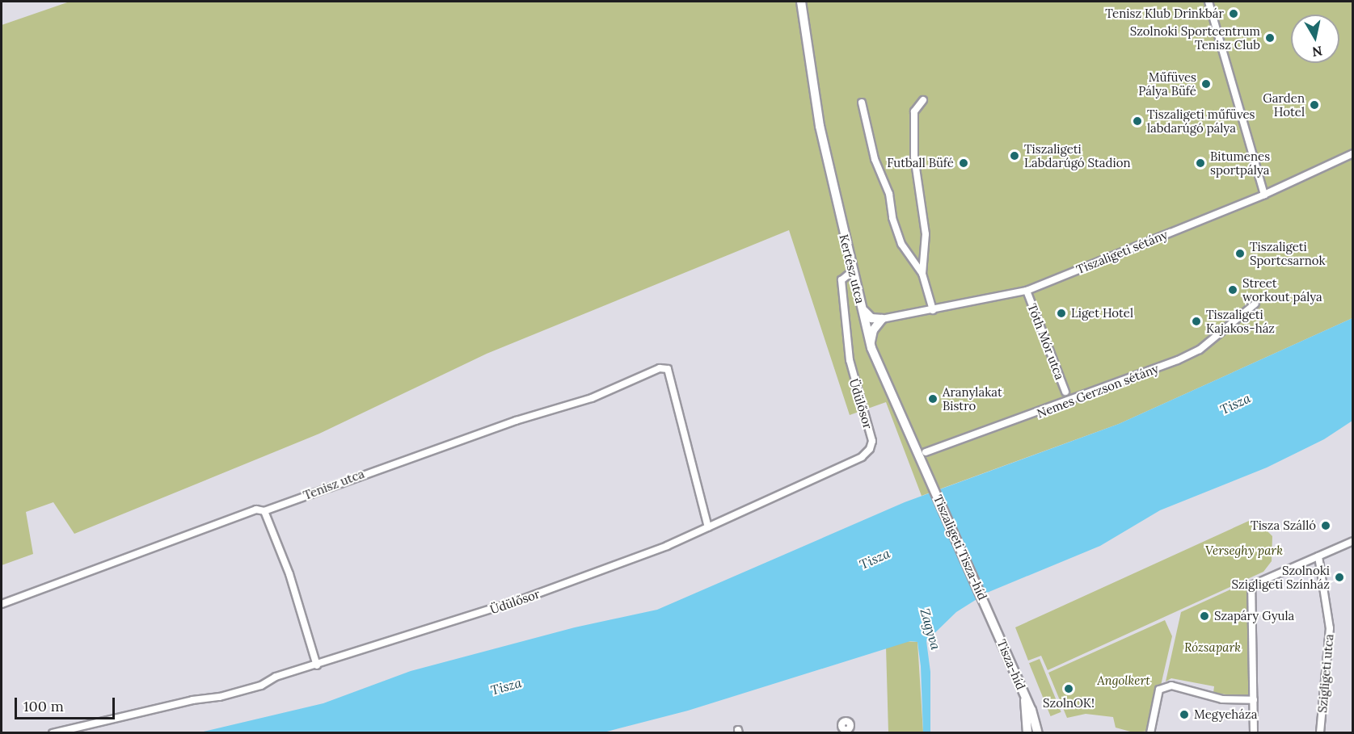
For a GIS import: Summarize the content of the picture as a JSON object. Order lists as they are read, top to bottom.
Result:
{
  "streets": {
    "main road": ["Kertész utca", "Tiszaligeti Tisza-híd", "Tisza-híd"],
    "street": [
      "Tiszaligeti sétány",
      "Tóth Mór utca",
      "Nemes Gerzson sétány",
      "Üdülősor",
      "Tenisz utca",
      "Szigligeti utca"
    ]
  },
  "crossings": [
    ["Tiszaligeti sétány", "Tóth Mór utca"],
    ["Kertész utca", "Nemes Gerzson sétány"],
    ["Kertész utca", "Üdülősor"],
    ["Kertész utca", "Tiszaligeti Tisza-híd"],
    ["Nemes Gerzson sétány", "Tiszaligeti Tisza-híd"],
    ["Üdülősor", "Tenisz utca"],
    ["Tiszaligeti Tisza-híd", "Tisza-híd"]
  ],
  "water": ["Tisza", "Zagyva"],
  "parks": ["Verseghy park", "Rózsapark", "Angolkert"],
  "places": [
    "Tenisz Klub Drinkbár",
    "Szolnoki Sportcentrum Tenisz Club",
    "Műfüves Pálya Büfé",
    "Garden Hotel",
    "Tiszaligeti műfüves labdarúgó pálya",
    "Tiszaligeti Labdarúgó Stadion",
    "Futball Büfé",
    "Bitumenes sportpálya",
    "Tiszaligeti Sportcsarnok",
    "Street workout pálya",
    "Liget Hotel",
    "Tiszaligeti Kajakos-ház",
    "Aranylakat Bistro",
    "Tisza Szálló",
    "Szolnoki Szigligeti Színház",
    "Szapáry Gyula",
    "SzolnOK!",
    "Megyeháza"
  ],
  "scale_bar": "100 m",
  "north": "bottom"
}
